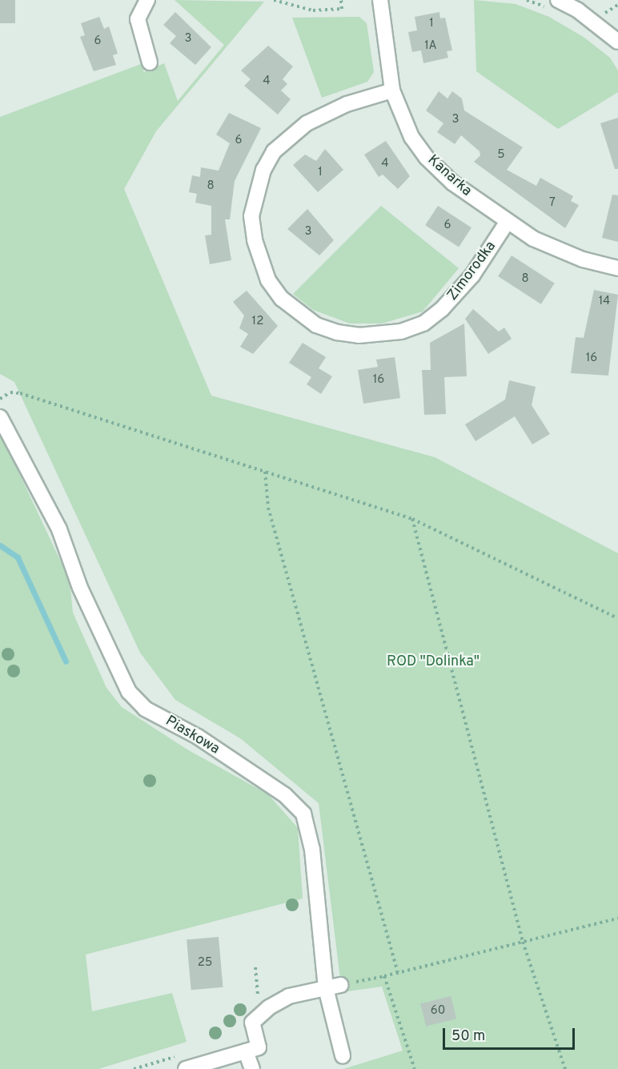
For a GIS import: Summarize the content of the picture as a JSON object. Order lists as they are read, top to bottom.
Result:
{
  "streets": {
    "street": ["Kanarka", "Zimorodka", "Piaskowa"]
  },
  "crossings": [
    ["Kanarka", "Zimorodka"]
  ],
  "parks": ["ROD \"Dolinka\""],
  "house_numbers": [
    "1",
    "3",
    "6",
    "1A",
    "4",
    "3",
    "6",
    "5",
    "4",
    "1",
    "8",
    "7",
    "6",
    "3",
    "8",
    "14",
    "12",
    "16",
    "16",
    "25",
    "60"
  ],
  "scale_bar": "50 m"
}
